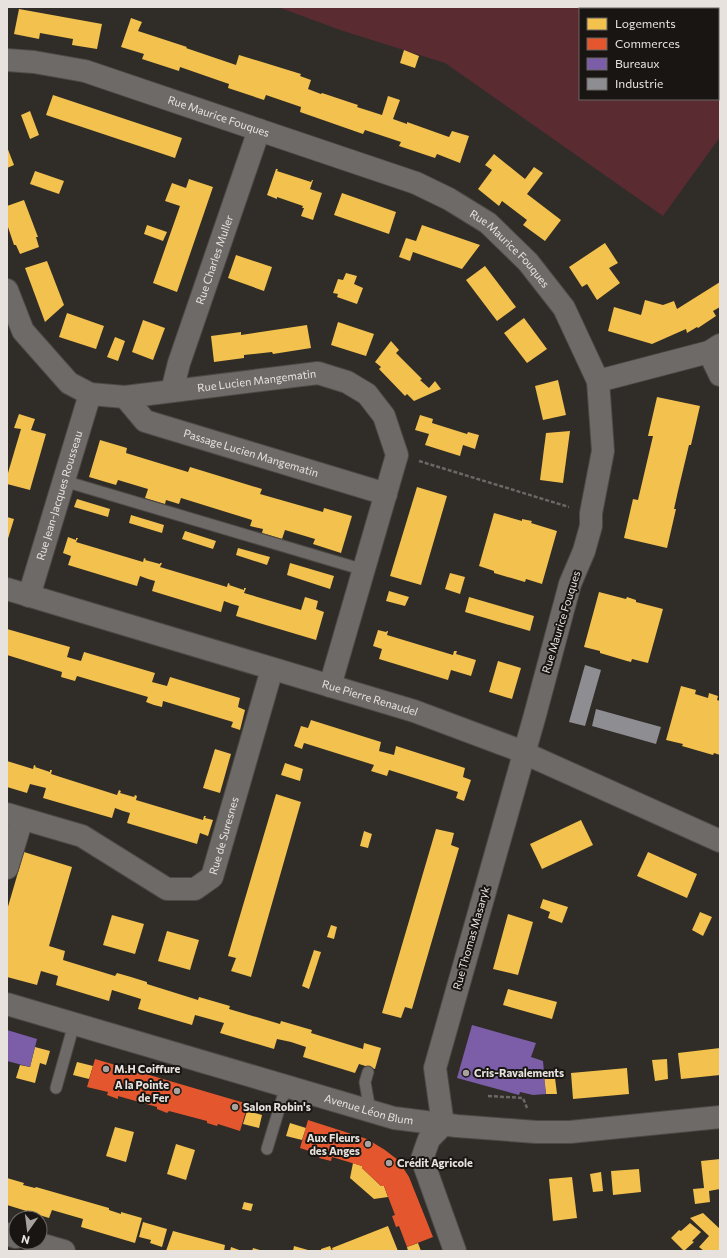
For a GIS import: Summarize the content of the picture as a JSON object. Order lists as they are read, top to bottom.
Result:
{
  "streets": {
    "street": [
      "Rue Maurice Fouques",
      "Rue Charles Muller",
      "Rue Lucien Mangematin",
      "Passage Lucien Mangematin",
      "Rue Jean-Jacques Rousseau",
      "Rue Pierre Renaudel",
      "Rue de Suresnes",
      "Rue Thomas Masaryk",
      "Avenue Léon Blum"
    ]
  },
  "crossings": [
    ["Rue Maurice Fouques", "Rue Charles Muller"],
    ["Rue Maurice Fouques", "Rue Pierre Renaudel"],
    ["Rue Maurice Fouques", "Rue Thomas Masaryk"],
    ["Rue Charles Muller", "Rue Lucien Mangematin"],
    ["Rue Lucien Mangematin", "Passage Lucien Mangematin"],
    ["Rue Lucien Mangematin", "Rue Jean-Jacques Rousseau"],
    ["Rue Lucien Mangematin", "Rue Pierre Renaudel"],
    ["Rue Jean-Jacques Rousseau", "Rue Pierre Renaudel"],
    ["Rue Pierre Renaudel", "Rue de Suresnes"],
    ["Rue Pierre Renaudel", "Rue Thomas Masaryk"],
    ["Rue Thomas Masaryk", "Avenue Léon Blum"]
  ],
  "places": [
    "M.H Coiffure",
    "Cris-Ravalements",
    "A la Pointe de Fer",
    "Salon Robin's",
    "Aux Fleurs des Anges",
    "Crédit Agricole"
  ],
  "legend": [
    "Logements",
    "Commerces",
    "Bureaux",
    "Industrie"
  ],
  "north": "bottom"
}
